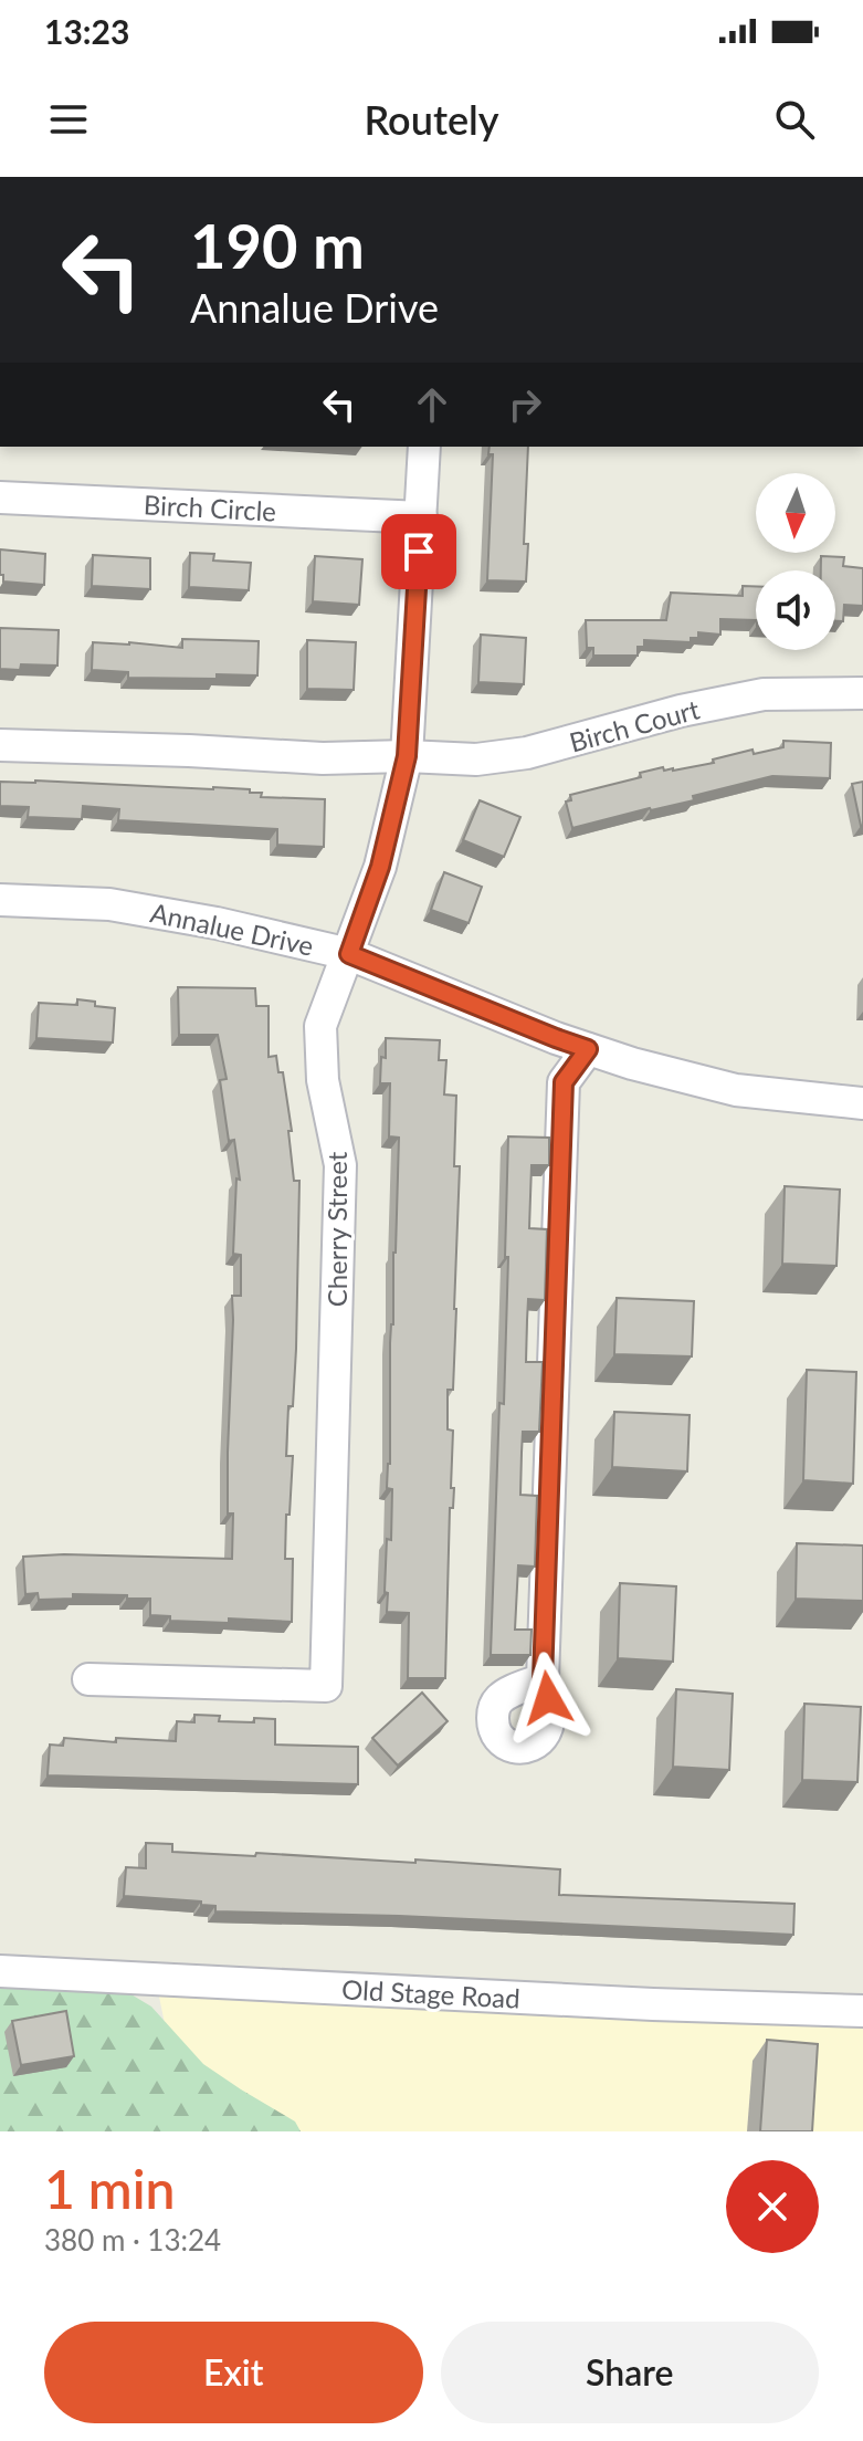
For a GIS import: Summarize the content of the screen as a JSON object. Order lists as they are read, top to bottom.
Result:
{
  "streets": {
    "street": [
      "Birch Circle",
      "Birch Court",
      "Annalue Drive",
      "Cherry Street",
      "Old Stage Road"
    ]
  },
  "crossings": [
    ["Birch Circle", "Cherry Street"],
    ["Birch Court", "Cherry Street"],
    ["Annalue Drive", "Cherry Street"]
  ],
  "north": "bottom",
  "page": {
    "status": "13:23",
    "header": "Routely",
    "turn": ["190 m", "Annalue Drive"],
    "heading": ["1 min", "380 m · 13:24"],
    "buttons": ["Exit", "Share"]
  }
}
